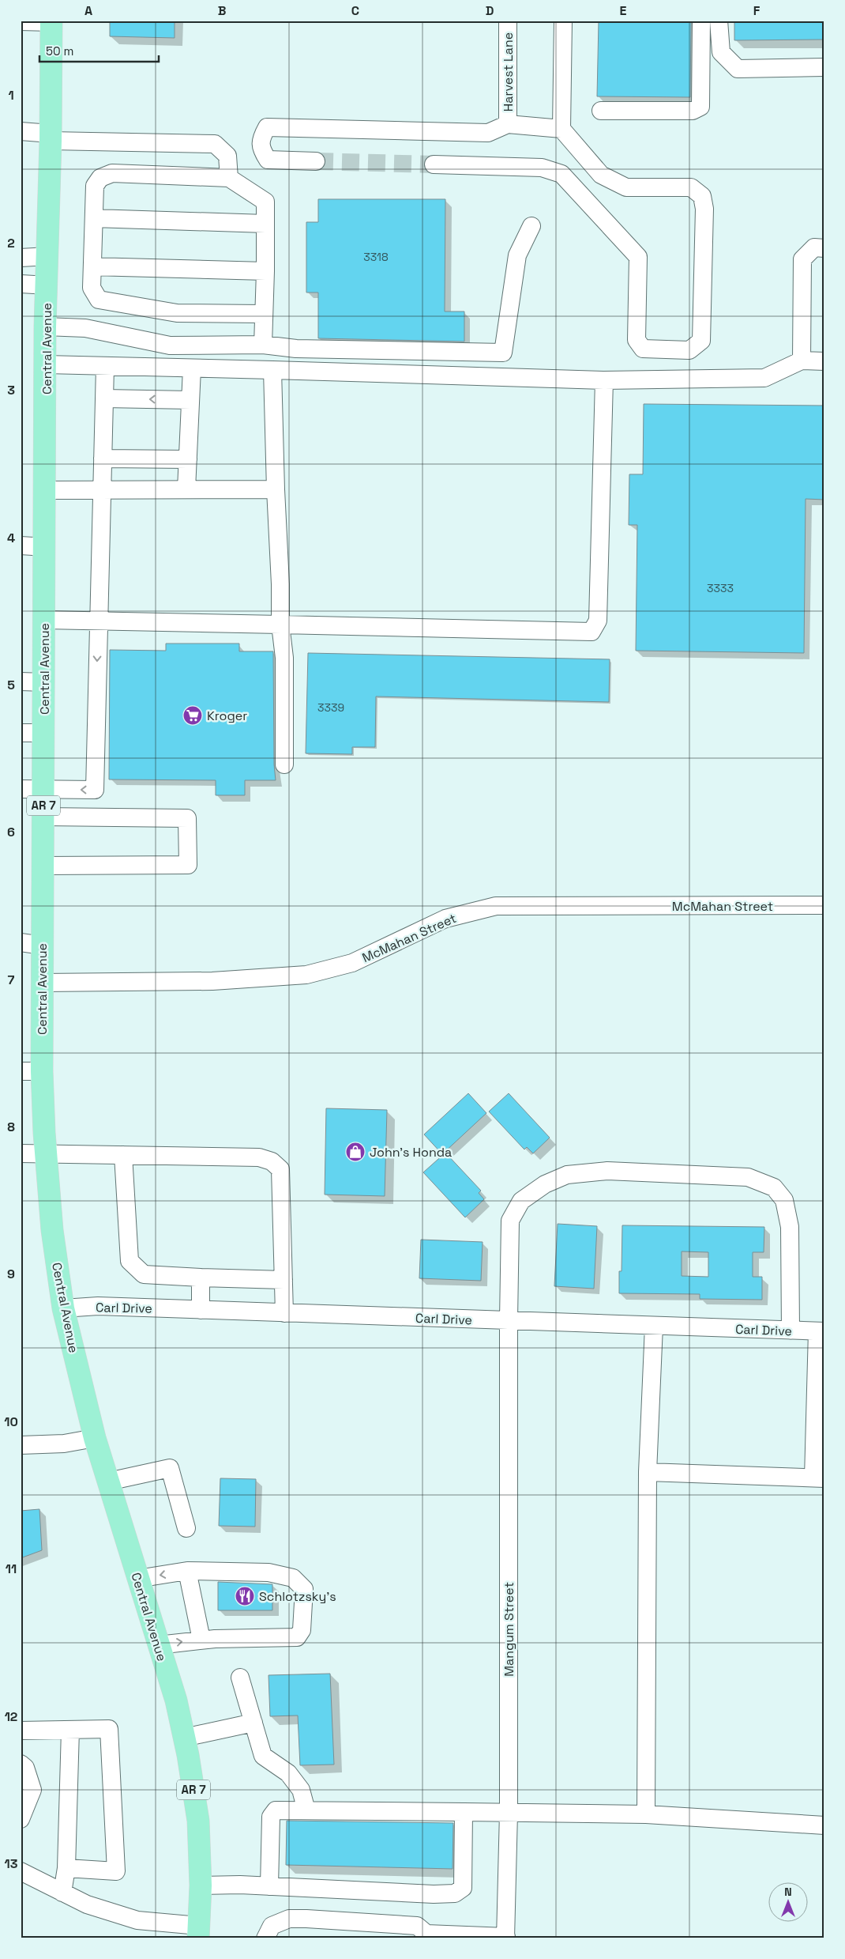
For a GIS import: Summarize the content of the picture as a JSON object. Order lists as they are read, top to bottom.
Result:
{
  "streets": {
    "main road": ["Central Avenue", "AR 7"],
    "street": [
      "Harvest Lane",
      "McMahan Street",
      "Carl Drive",
      "Mangum Street"
    ]
  },
  "crossings": [
    ["Central Avenue", "McMahan Street"],
    ["Central Avenue", "Carl Drive"],
    ["Carl Drive", "Mangum Street"]
  ],
  "places": {
    "supermarket": ["Kroger"],
    "shop": ["John's Honda"],
    "restaurant": ["Schlotzsky's"]
  },
  "house_numbers": ["3318", "3333", "3339"],
  "scale_bar": "50 m",
  "north": "top",
  "grid": {
    "columns": [
      "A",
      "B",
      "C",
      "D",
      "E",
      "F"
    ],
    "rows": [
      "1",
      "2",
      "3",
      "4",
      "5",
      "6",
      "7",
      "8",
      "9",
      "10",
      "11",
      "12",
      "13"
    ]
  }
}
